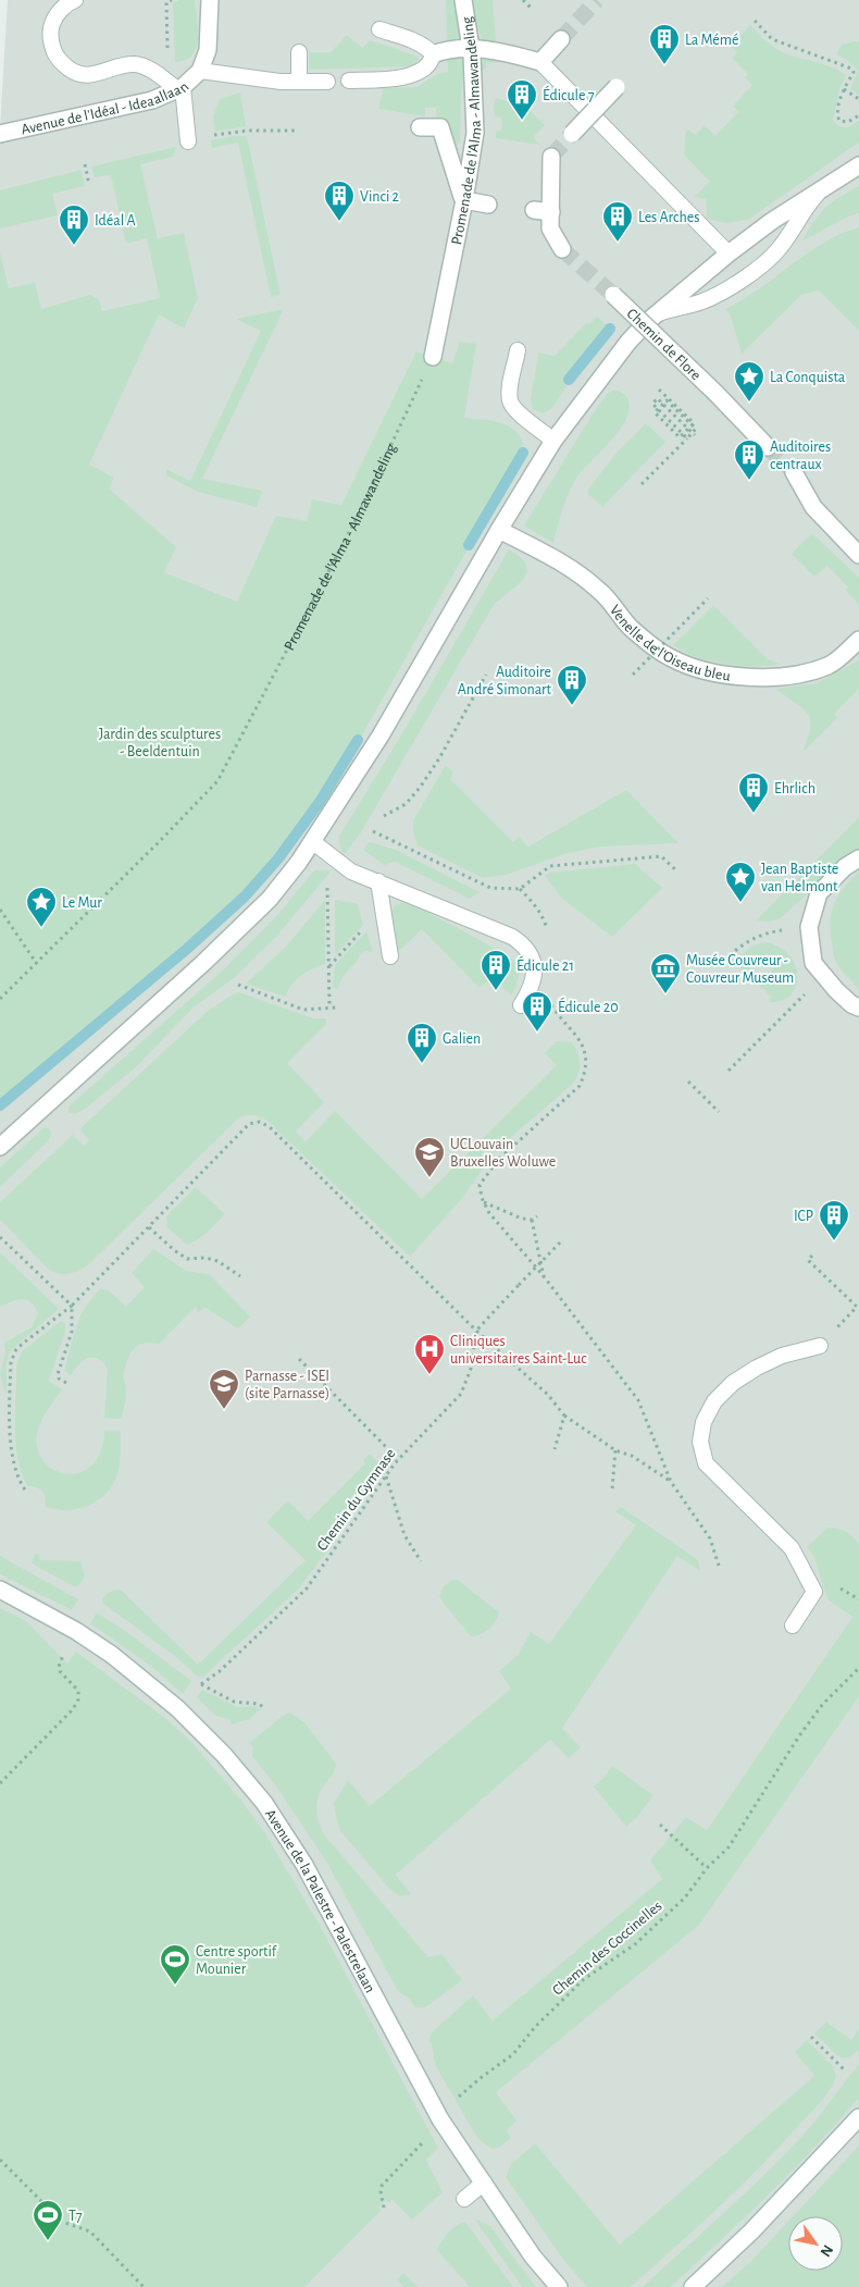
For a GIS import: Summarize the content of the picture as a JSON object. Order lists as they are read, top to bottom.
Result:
{
  "streets": {
    "street": [
      "Avenue de l'Idéal - Ideaallaan",
      "Promenade de l'Alma - Almawandeling",
      "Chemin de Flore",
      "Venelle de l'Oiseau bleu",
      "Avenue de la Palestre - Palestrelaan"
    ],
    "path": ["Chemin du Gymnase", "Chemin des Coccinelles"]
  },
  "parks": ["Jardin des sculptures - Beeldentuin"],
  "places": {
    "building": [
      "La Mémé",
      "Édicule 7",
      "Vinci 2",
      "Les Arches",
      "Idéal A",
      "Auditoires centraux",
      "Auditoire André Simonart",
      "Ehrlich",
      "Édicule 21",
      "Édicule 20",
      "Galien",
      "ICP"
    ],
    "place": ["La Conquista", "Jean Baptiste van Helmont", "Le Mur"],
    "museum": ["Musée Couvreur - Couvreur Museum"],
    "school or university": ["UCLouvain Bruxelles Woluwe", "Parnasse - ISEI (site Parnasse)"],
    "hospital": ["Cliniques universitaires Saint-Luc"],
    "sports": ["Centre sportif Mounier", "T7"]
  },
  "north": "bottom right"
}
